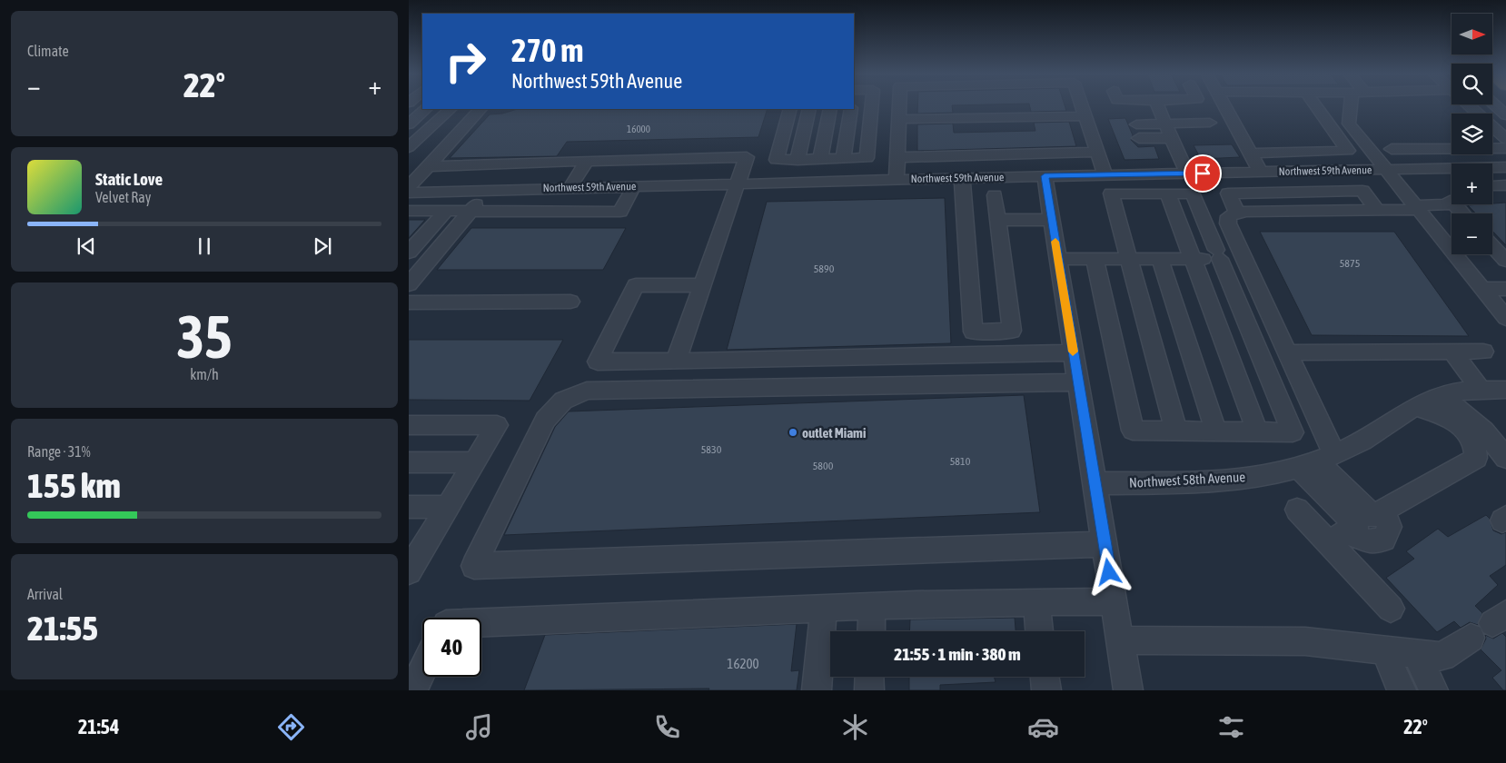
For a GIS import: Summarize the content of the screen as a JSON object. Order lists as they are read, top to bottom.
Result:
{
  "streets": {
    "street": ["Northwest 59th Avenue", "Northwest 58th Avenue"]
  },
  "places": ["outlet Miami"],
  "house_numbers": [
    "16000",
    "5875",
    "5890",
    "5830",
    "5810",
    "5800",
    "16200"
  ],
  "north": "right",
  "page": {
    "tile": [
      "Climate",
      ["35", "km/h"],
      ["Range · 31%", "155 km"],
      ["Arrival", "21:55"]
    ],
    "map_buttons": ["+", "−"],
    "turn": ["270 m", "Northwest 59th Avenue"],
    "heat": ["−", "22°", "+"],
    "song": ["Static Love", "Velvet Ray"],
    "limit": "40",
    "trip": "21:55 · 1 min · 380 m",
    "tabs": ["21:54", "22°"]
  }
}
